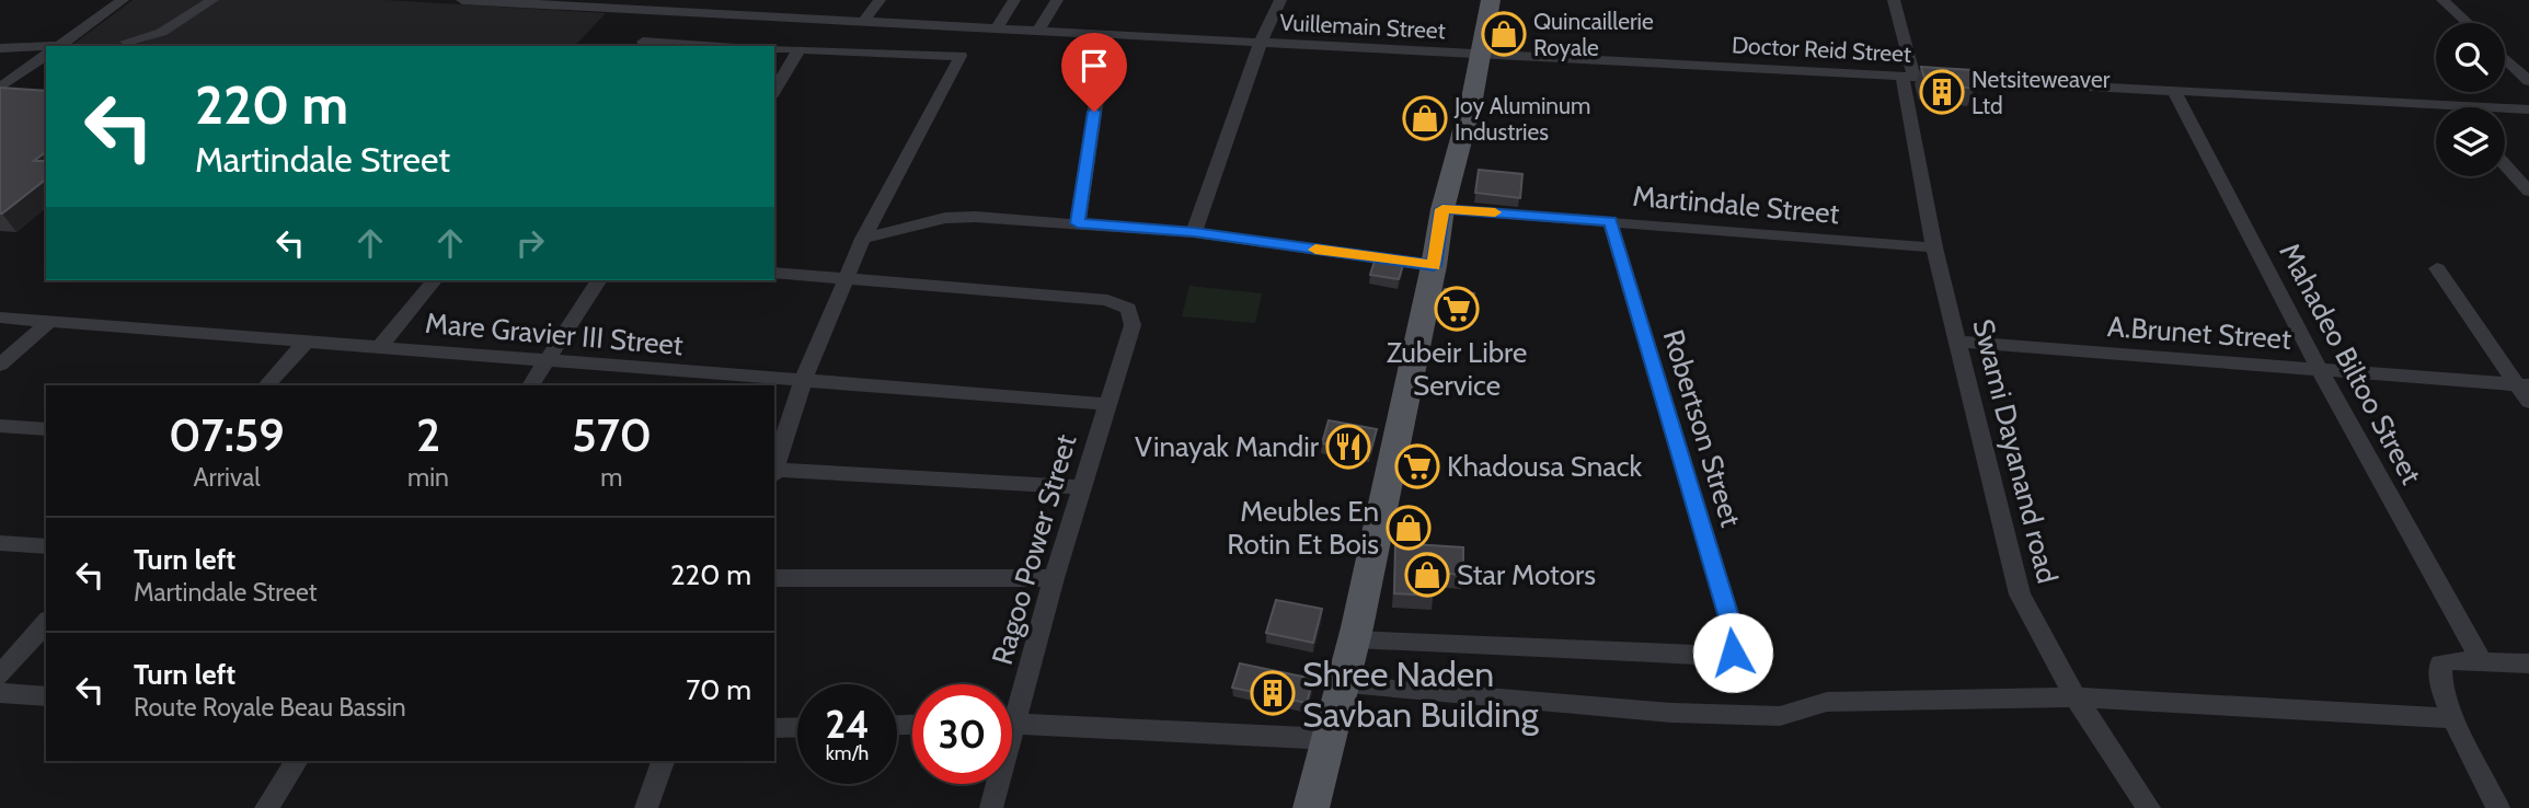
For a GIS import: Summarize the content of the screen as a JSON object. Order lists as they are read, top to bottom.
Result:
{
  "streets": {
    "street": [
      "Vuillemain Street",
      "Doctor Reid Street",
      "Martindale Street",
      "A.Brunet Street",
      "Mare Gravier III Street",
      "Mahadeo Biltoo Street",
      "Robertson Street",
      "Swami Dayanand road",
      "Ragoo Power Street"
    ]
  },
  "crossings": [
    ["Vuillemain Street", "Doctor Reid Street"],
    ["Doctor Reid Street", "Mahadeo Biltoo Street"],
    ["Doctor Reid Street", "Swami Dayanand road"],
    ["Martindale Street", "Robertson Street"],
    ["Martindale Street", "Swami Dayanand road"],
    ["A.Brunet Street", "Mahadeo Biltoo Street"],
    ["A.Brunet Street", "Swami Dayanand road"],
    ["Mare Gravier III Street", "Ragoo Power Street"]
  ],
  "places": {
    "shop": [
      "Quincaillerie Royale",
      "Joy Aluminum Industries",
      "Meubles En Rotin Et Bois",
      "Star Motors"
    ],
    "building": ["Netsiteweaver Ltd", "Shree Naden Savban Building"],
    "supermarket": ["Zubeir Libre Service", "Khadousa Snack"],
    "restaurant": ["Vinayak Mandir"]
  },
  "page": {
    "turn": ["220 m", "Martindale Street"],
    "eta": [
      "07:59",
      "Arrival",
      "2",
      "min",
      "570",
      "m"
    ],
    "list": [
      {
        "name": "Turn left",
        "note": "Martindale Street",
        "value": "220 m"
      },
      {
        "name": "Turn left",
        "note": "Route Royale Beau Bassin",
        "value": "70 m"
      }
    ],
    "speed": "24 km/h",
    "limit": "30"
  }
}
